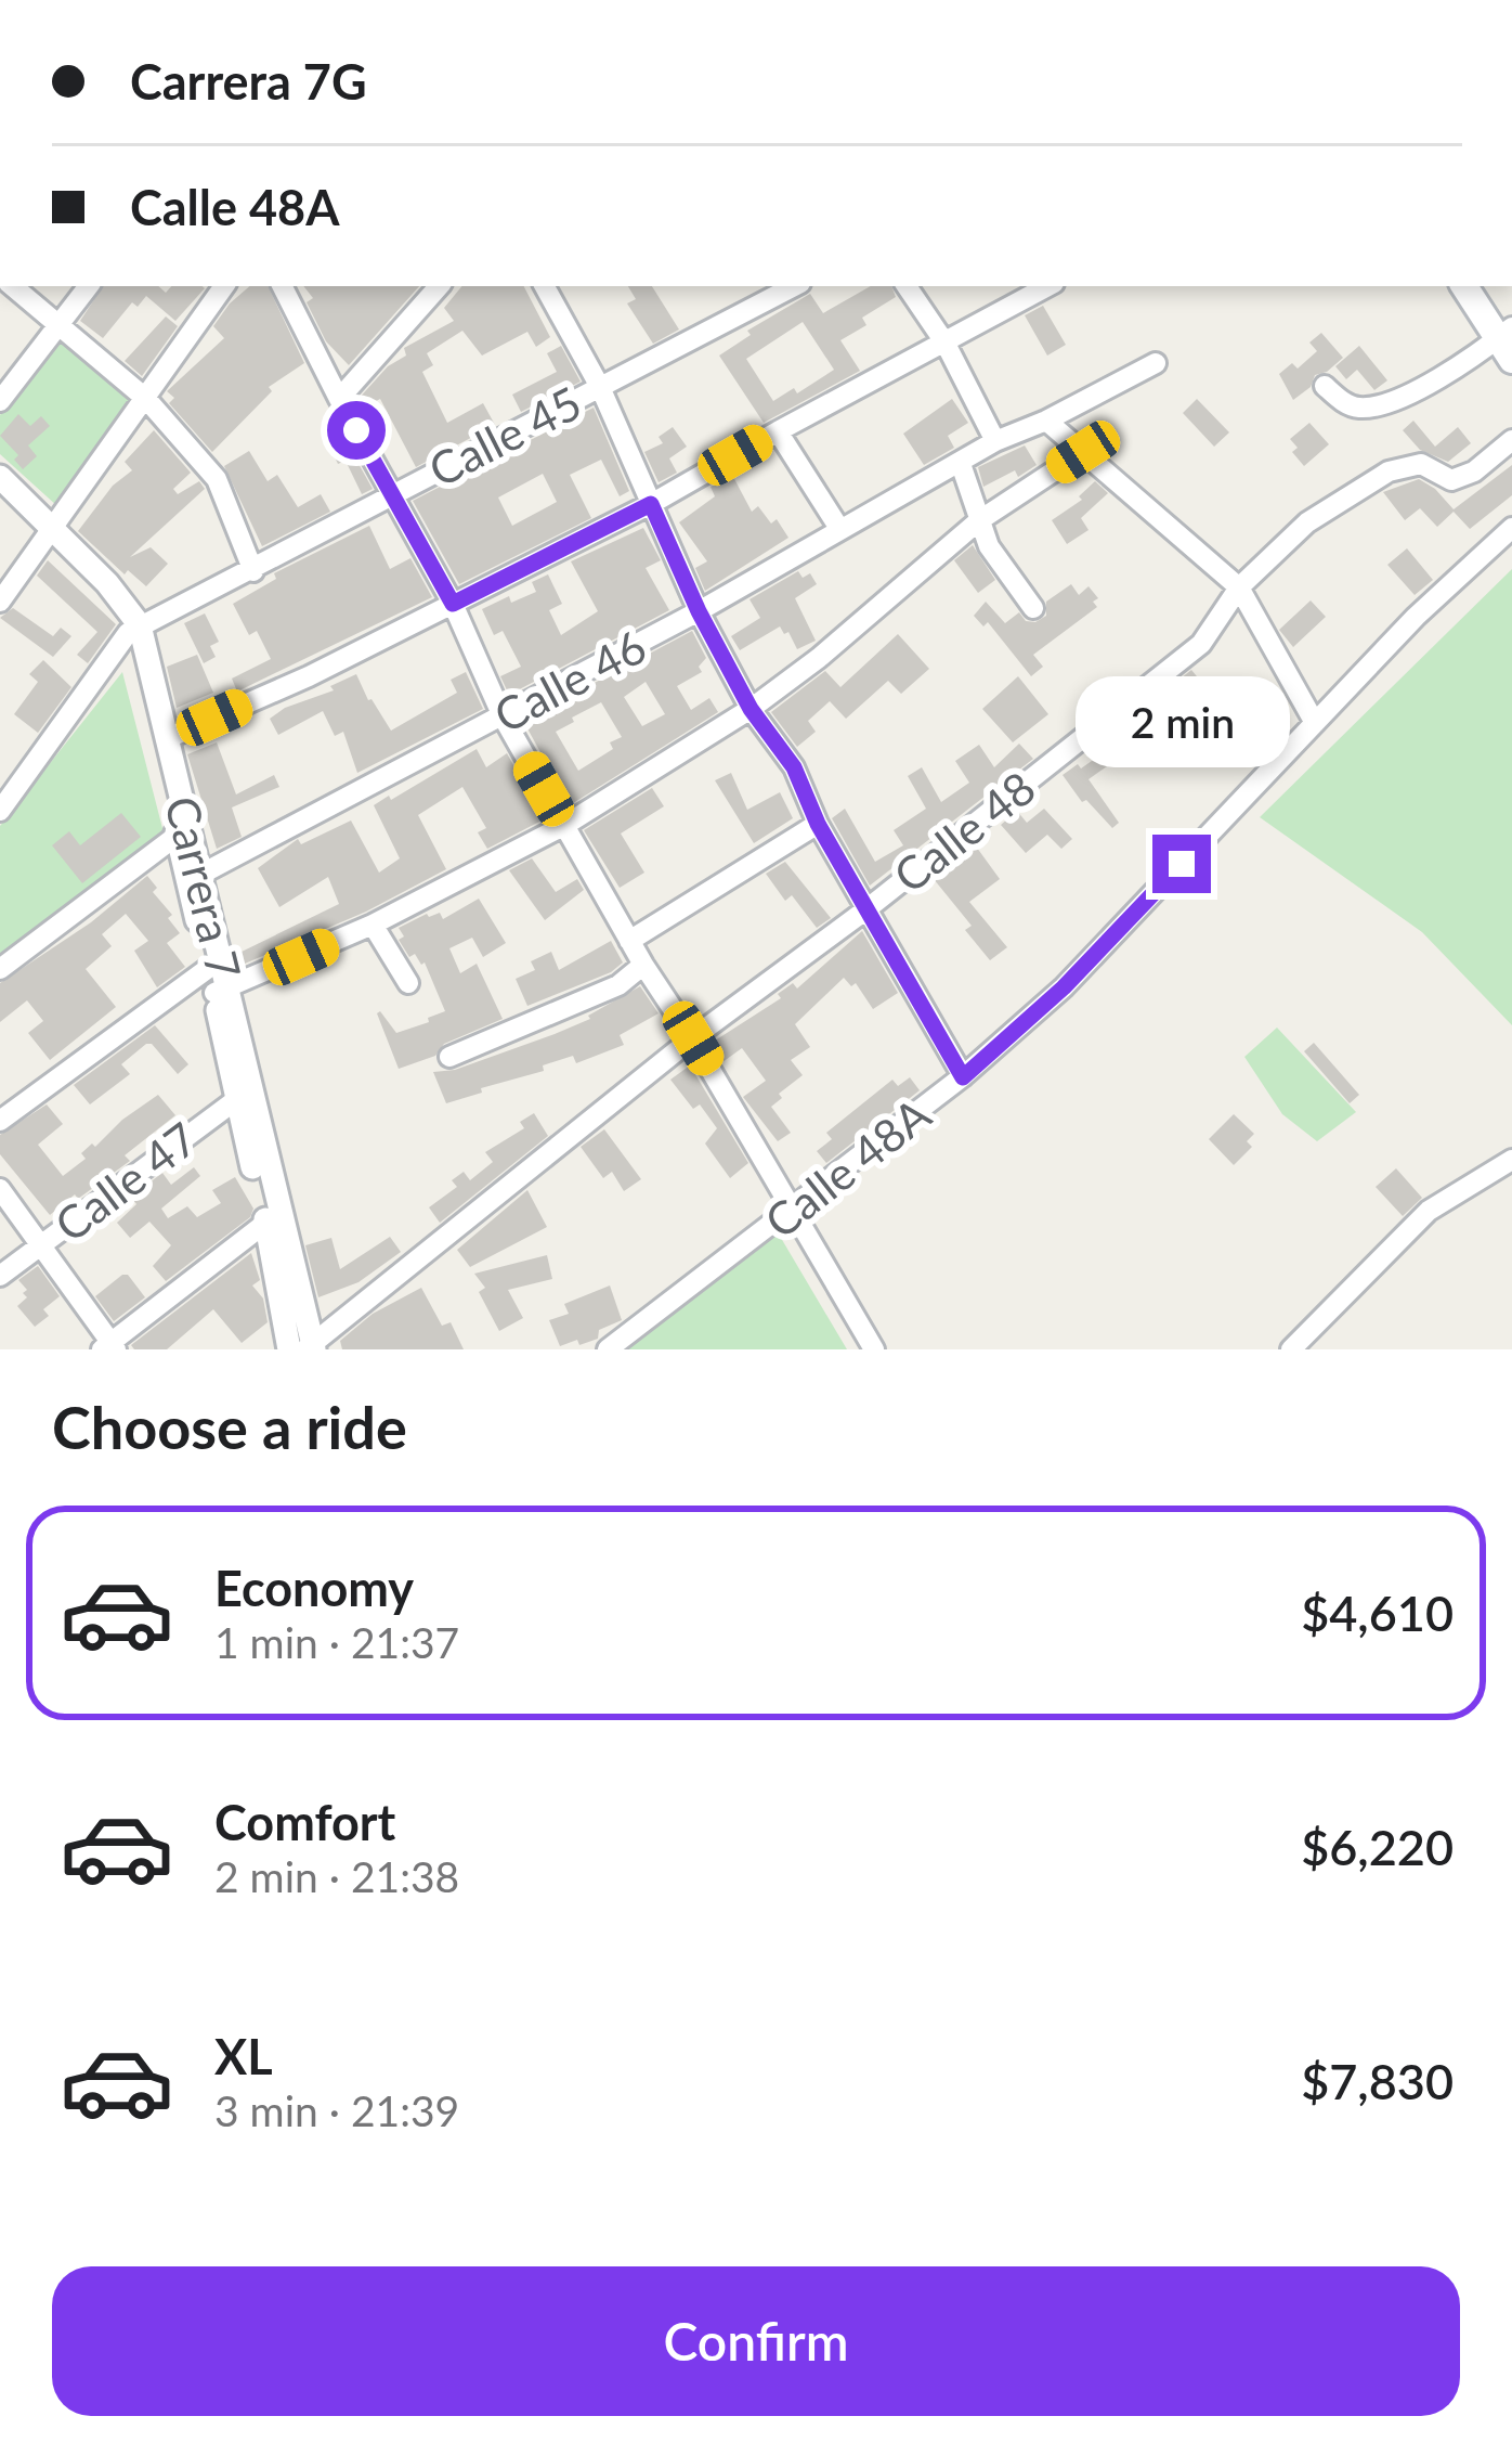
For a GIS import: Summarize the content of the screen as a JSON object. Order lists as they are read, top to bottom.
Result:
{
  "streets": {
    "street": [
      "Calle 45",
      "Calle 46",
      "Calle 48",
      "Carrera 7",
      "Calle 48A",
      "Calle 47"
    ]
  },
  "crossings": [
    ["Calle 45", "Carrera 7"],
    ["Calle 46", "Carrera 7"],
    ["Calle 48", "Carrera 7"],
    ["Carrera 7", "Calle 47"]
  ],
  "page": {
    "banner": ["Carrera 7G", "Calle 48A"],
    "bubble": "2 min",
    "heading": "Choose a ride",
    "list": [
      {
        "name": "Economy",
        "note": "1 min · 21:37",
        "value": "$4,610"
      },
      {
        "name": "Comfort",
        "note": "2 min · 21:38",
        "value": "$6,220"
      },
      {
        "name": "XL",
        "note": "3 min · 21:39",
        "value": "$7,830"
      }
    ],
    "buttons": "Confirm"
  }
}
